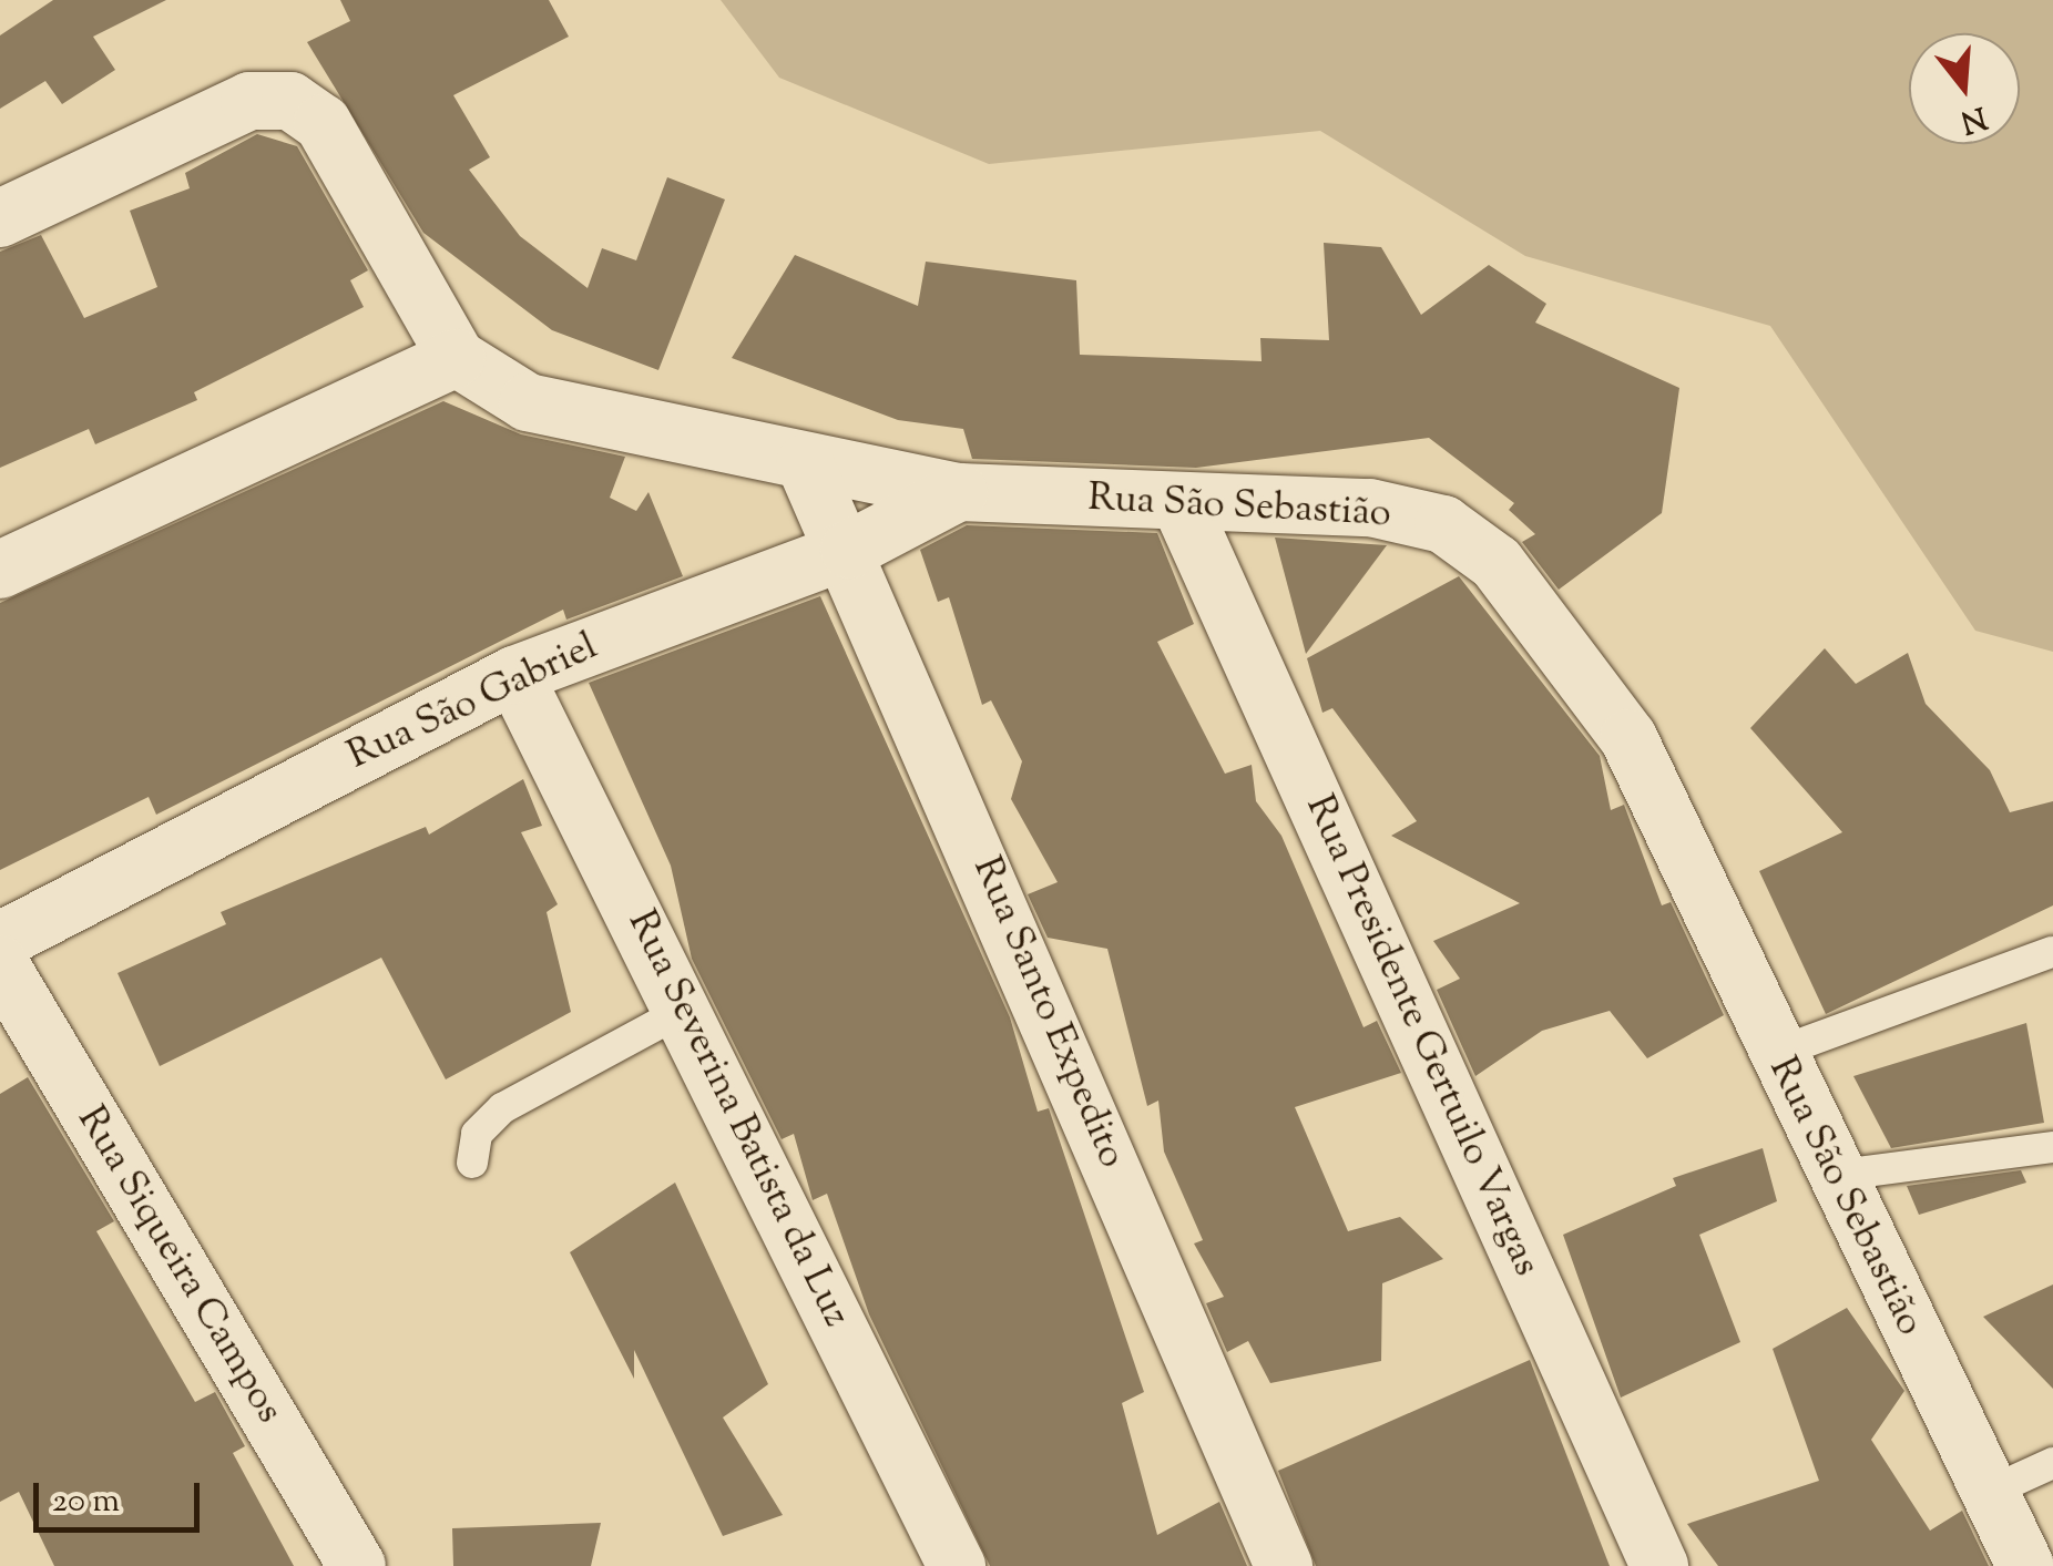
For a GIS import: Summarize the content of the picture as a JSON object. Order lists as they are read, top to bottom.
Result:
{
  "streets": {
    "street": [
      "Rua São Sebastião",
      "Rua São Gabriel",
      "Rua Santo Expedito",
      "Rua Presidente Gertuilo Vargas",
      "Rua Severina Batista da Luz",
      "Rua Siqueira Campos"
    ]
  },
  "crossings": [
    ["Rua São Sebastião", "Rua São Gabriel"],
    ["Rua São Sebastião", "Rua Santo Expedito"],
    ["Rua São Sebastião", "Rua Presidente Gertuilo Vargas"],
    ["Rua São Gabriel", "Rua Santo Expedito"],
    ["Rua São Gabriel", "Rua Severina Batista da Luz"]
  ],
  "scale_bar": "20 m",
  "north": "bottom"
}
